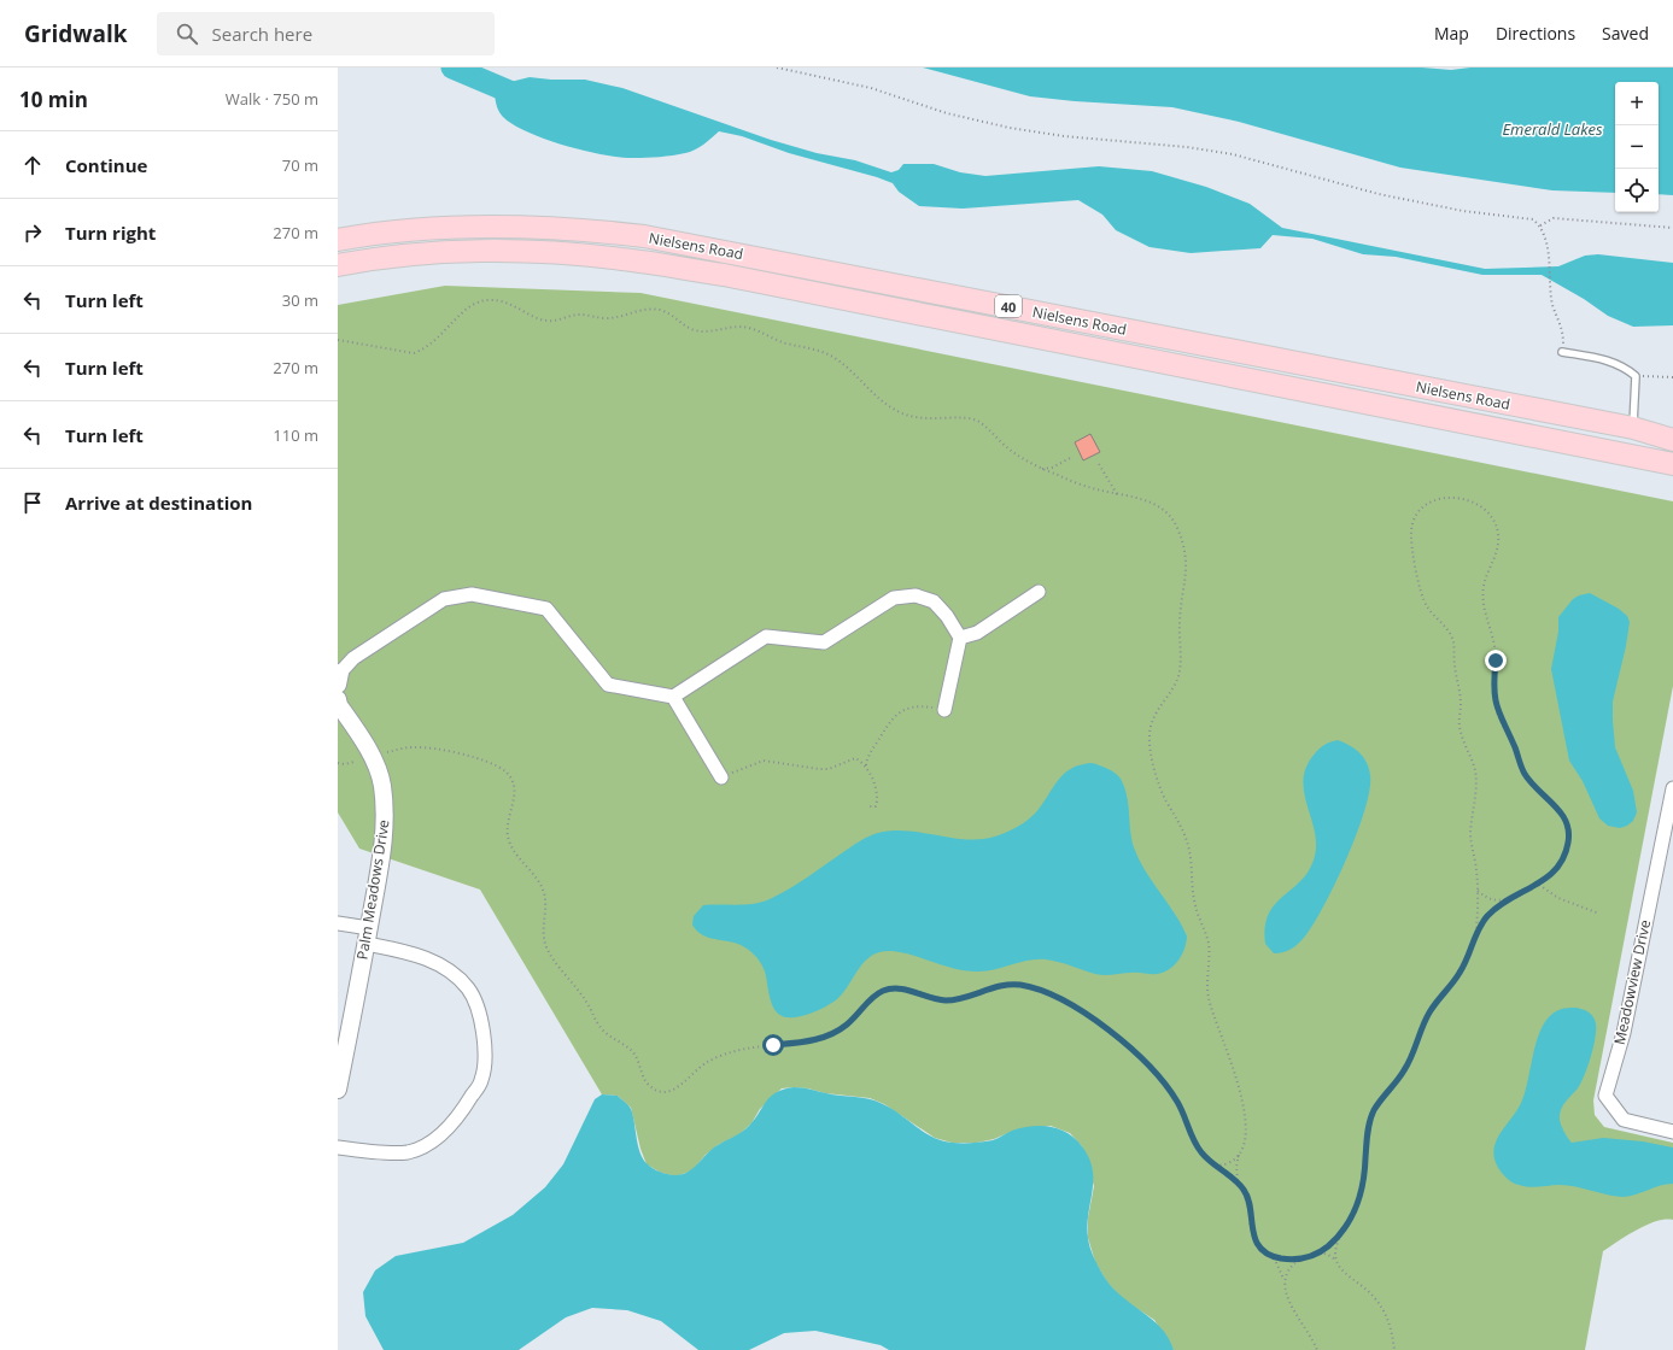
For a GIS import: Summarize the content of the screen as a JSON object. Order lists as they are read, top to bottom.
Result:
{
  "streets": {
    "main road": ["Nielsens Road", "40"],
    "street": ["Palm Meadows Drive", "Meadowview Drive"]
  },
  "water": ["Emerald Lakes"],
  "page": {
    "header": "Gridwalk",
    "search": "Search here",
    "nav": ["Map", "Directions", "Saved"],
    "heading": ["10 min", "Walk · 750 m"],
    "map_buttons": ["+", "−"],
    "list": [
      ["Continue", "70 m"],
      ["Turn right", "270 m"],
      ["Turn left", "30 m"],
      ["Turn left", "270 m"],
      ["Turn left", "110 m"],
      "Arrive at destination"
    ]
  }
}
